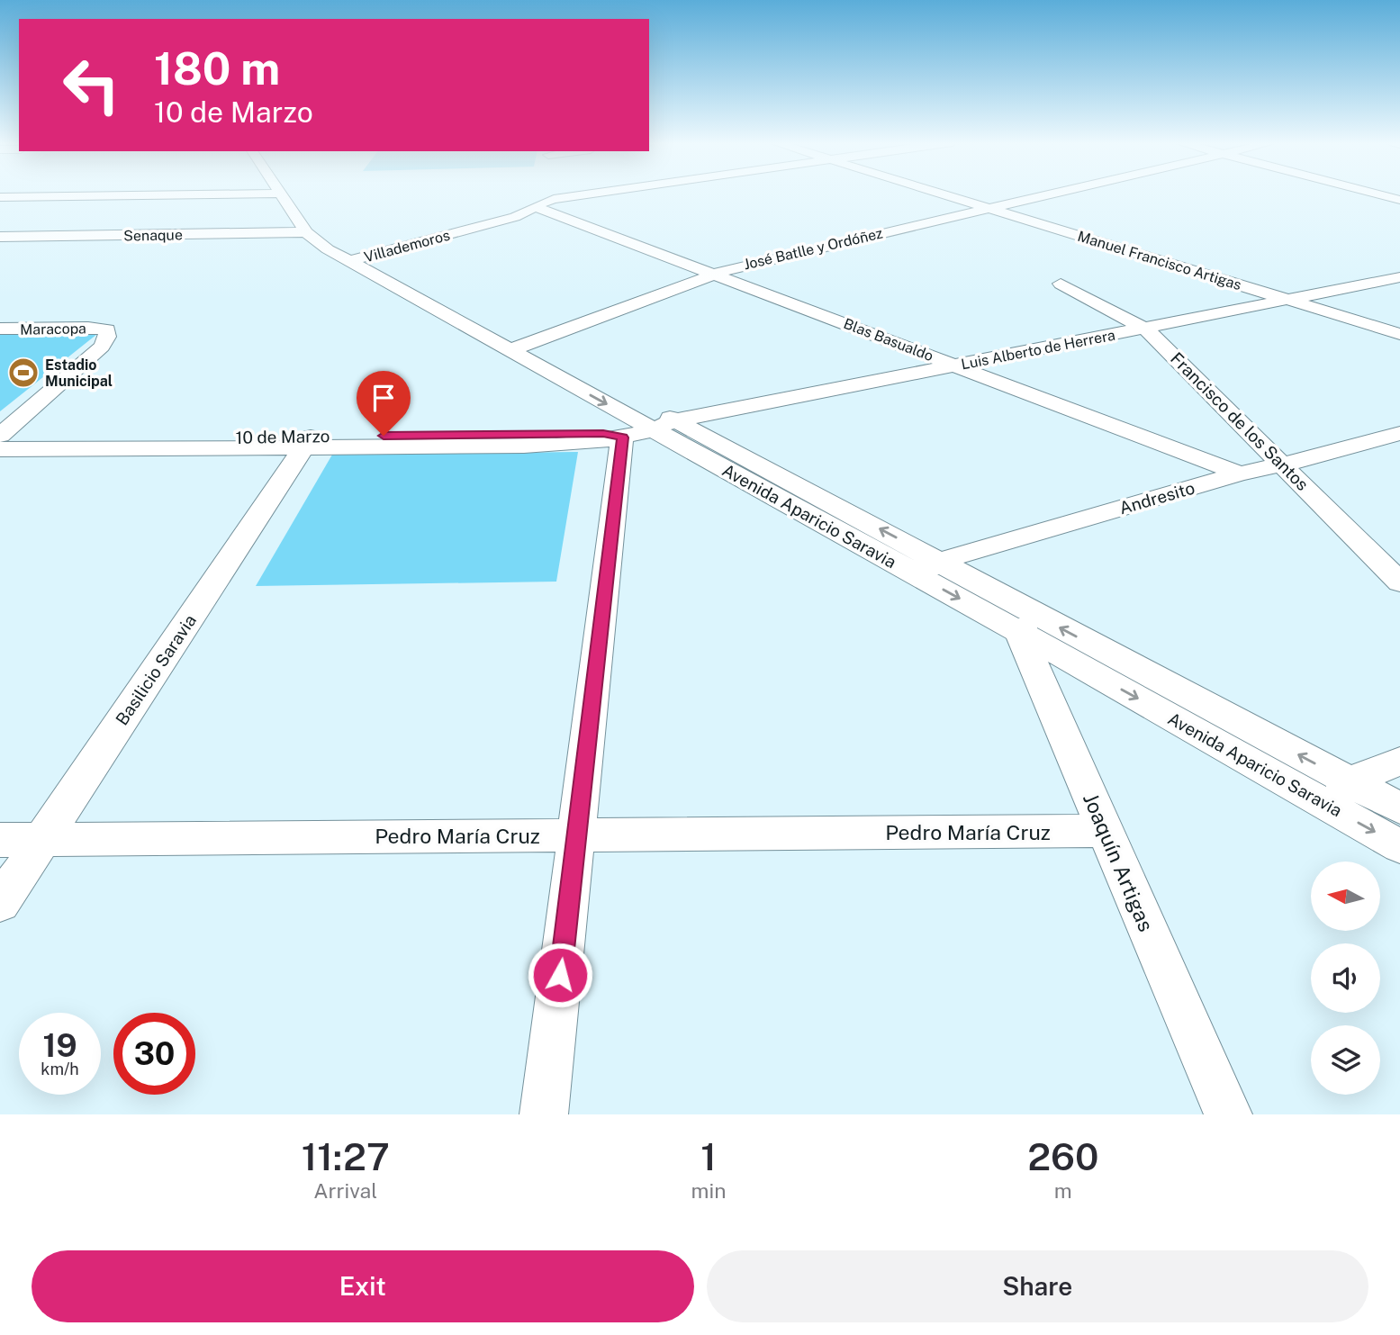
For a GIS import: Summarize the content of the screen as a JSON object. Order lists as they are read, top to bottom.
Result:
{
  "streets": {
    "street": [
      "Senaque",
      "Villademoros",
      "José Batlle y Ordóñez",
      "Manuel Francisco Artigas",
      "Maracopa",
      "Blas Basualdo",
      "Luis Alberto de Herrera",
      "Francisco de los Santos",
      "10 de Marzo",
      "Andresito",
      "Avenida Aparicio Saravia",
      "Basilicio Saravia",
      "Pedro María Cruz",
      "Joaquín Artigas"
    ]
  },
  "crossings": [
    ["Senaque", "Avenida Aparicio Saravia"],
    ["Villademoros", "Blas Basualdo"],
    ["Villademoros", "Avenida Aparicio Saravia"],
    ["José Batlle y Ordóñez", "Manuel Francisco Artigas"],
    ["José Batlle y Ordóñez", "Blas Basualdo"],
    ["José Batlle y Ordóñez", "Avenida Aparicio Saravia"],
    ["Manuel Francisco Artigas", "Luis Alberto de Herrera"],
    ["Maracopa", "10 de Marzo"],
    ["Blas Basualdo", "Luis Alberto de Herrera"],
    ["Blas Basualdo", "Andresito"],
    ["Luis Alberto de Herrera", "Francisco de los Santos"],
    ["Luis Alberto de Herrera", "10 de Marzo"],
    ["Luis Alberto de Herrera", "Avenida Aparicio Saravia"],
    ["Francisco de los Santos", "Andresito"],
    ["10 de Marzo", "Avenida Aparicio Saravia"],
    ["10 de Marzo", "Basilicio Saravia"],
    ["Andresito", "Avenida Aparicio Saravia"],
    ["Avenida Aparicio Saravia", "Joaquín Artigas"],
    ["Basilicio Saravia", "Pedro María Cruz"],
    ["Pedro María Cruz", "Joaquín Artigas"]
  ],
  "places": {
    "sports": ["Estadio Municipal"]
  },
  "north": "left",
  "page": {
    "turn": ["180 m", "10 de Marzo"],
    "speed": "19 km/h",
    "limit": "30",
    "eta": [
      "11:27",
      "Arrival",
      "1",
      "min",
      "260",
      "m"
    ],
    "buttons": ["Exit", "Share"]
  }
}
